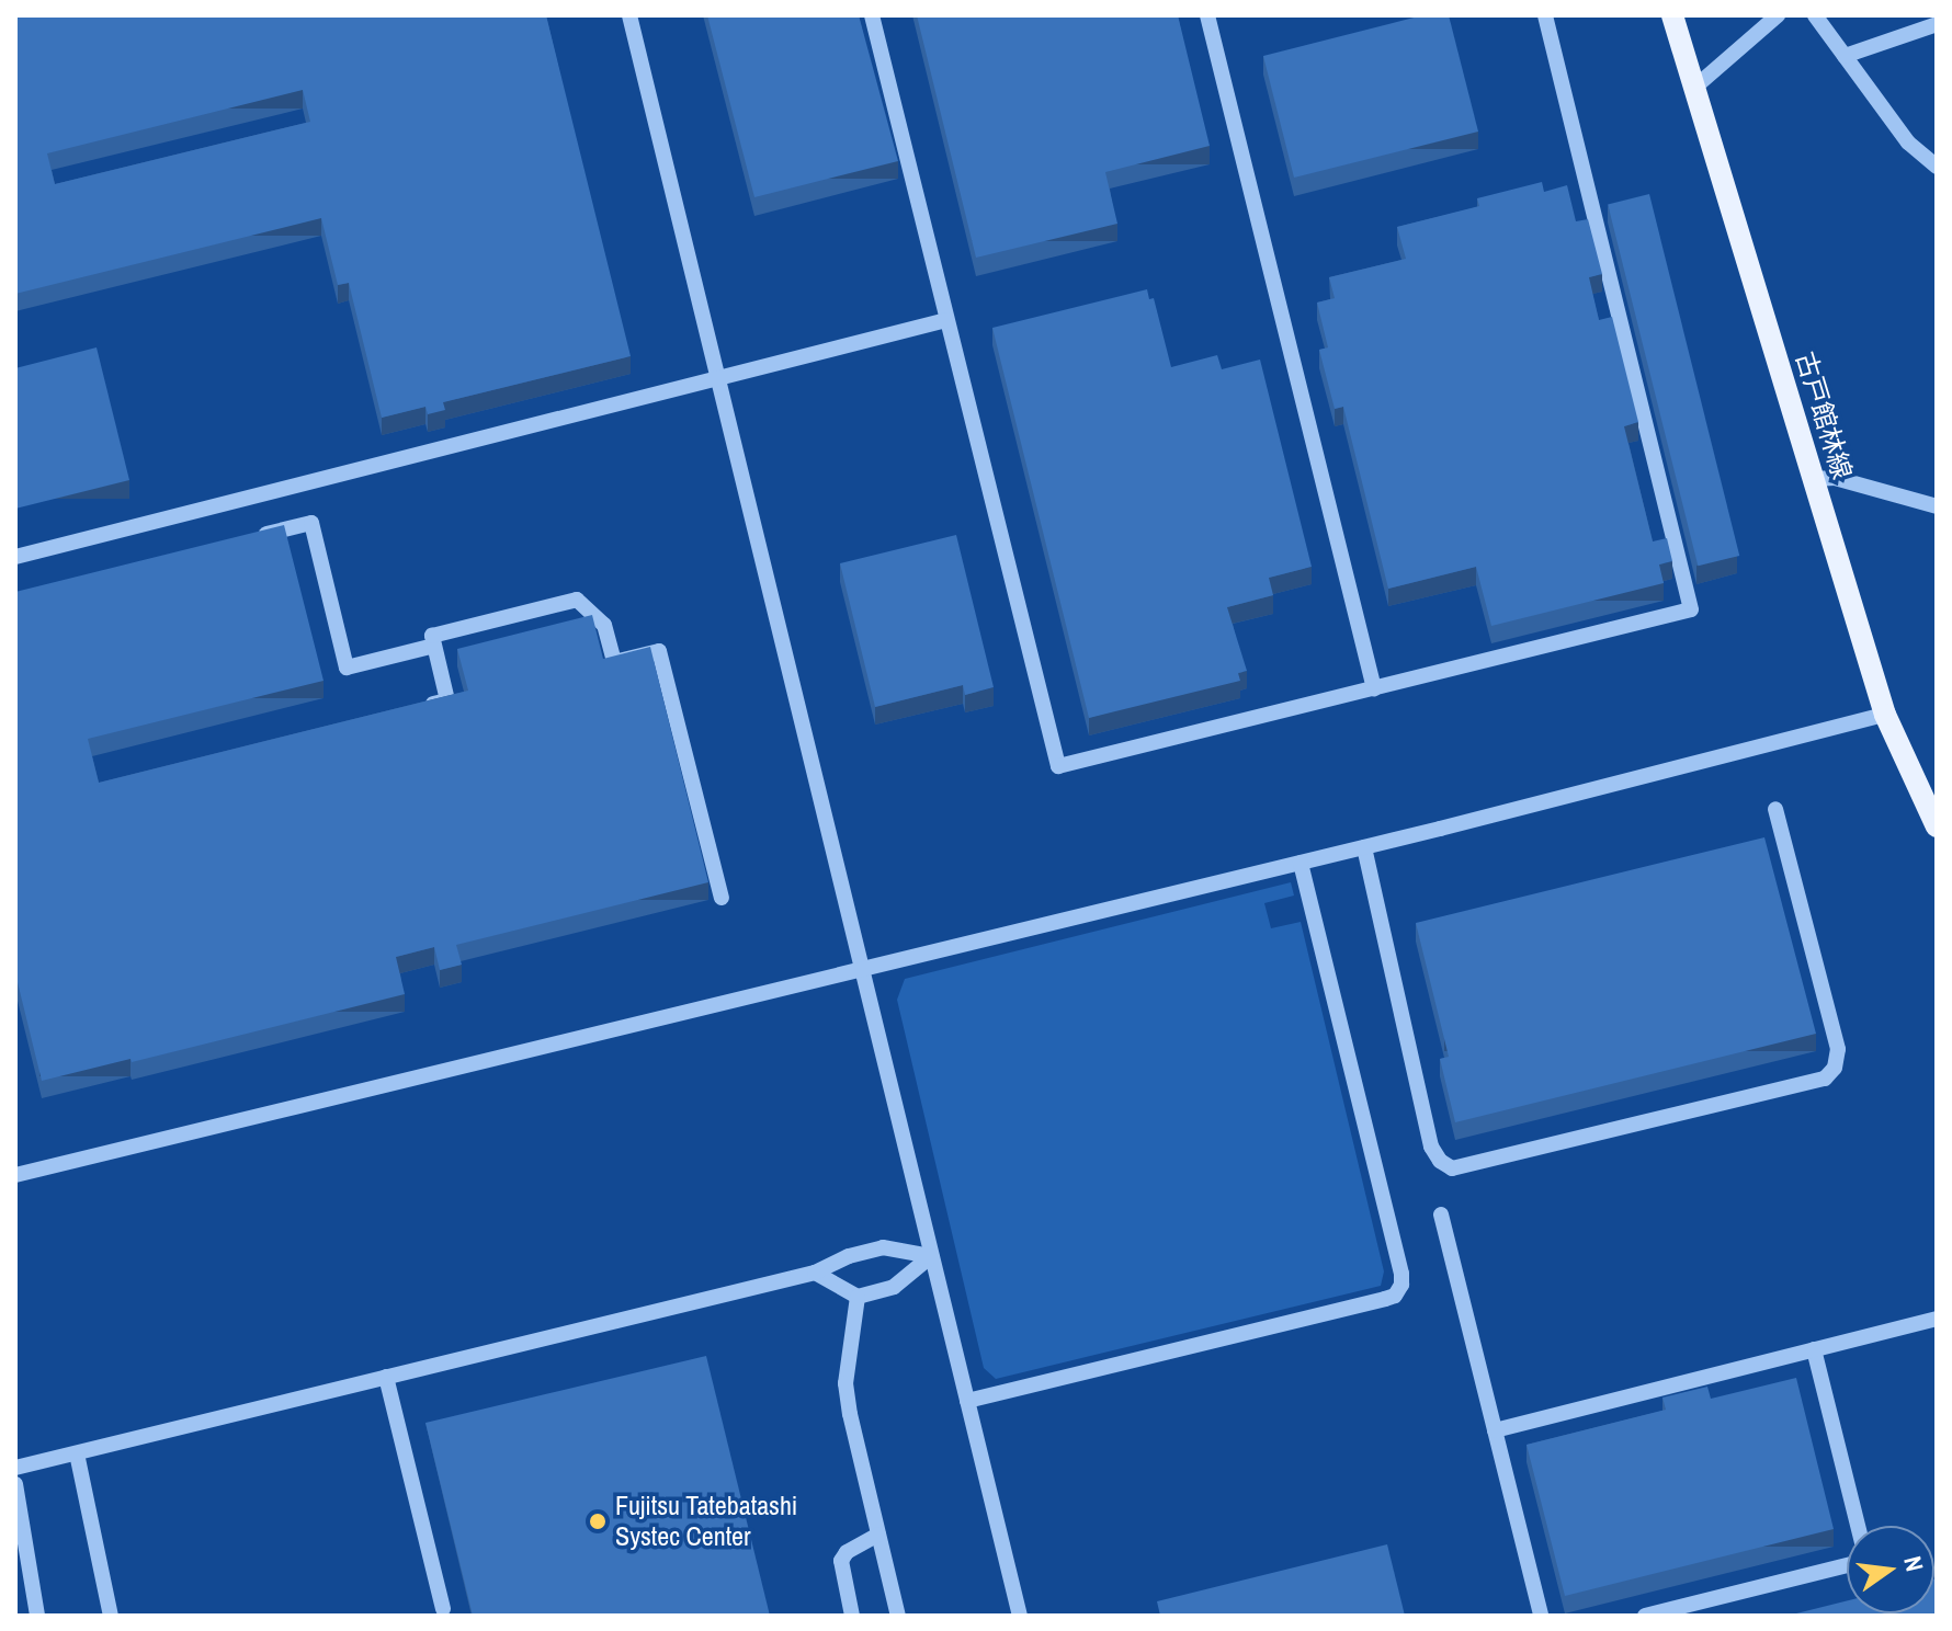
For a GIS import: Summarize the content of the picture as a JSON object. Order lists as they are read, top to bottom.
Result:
{
  "streets": {
    "main road": ["古戸館林線"]
  },
  "places": ["Fujitsu Tatebatashi Systec Center"],
  "north": "right"
}
